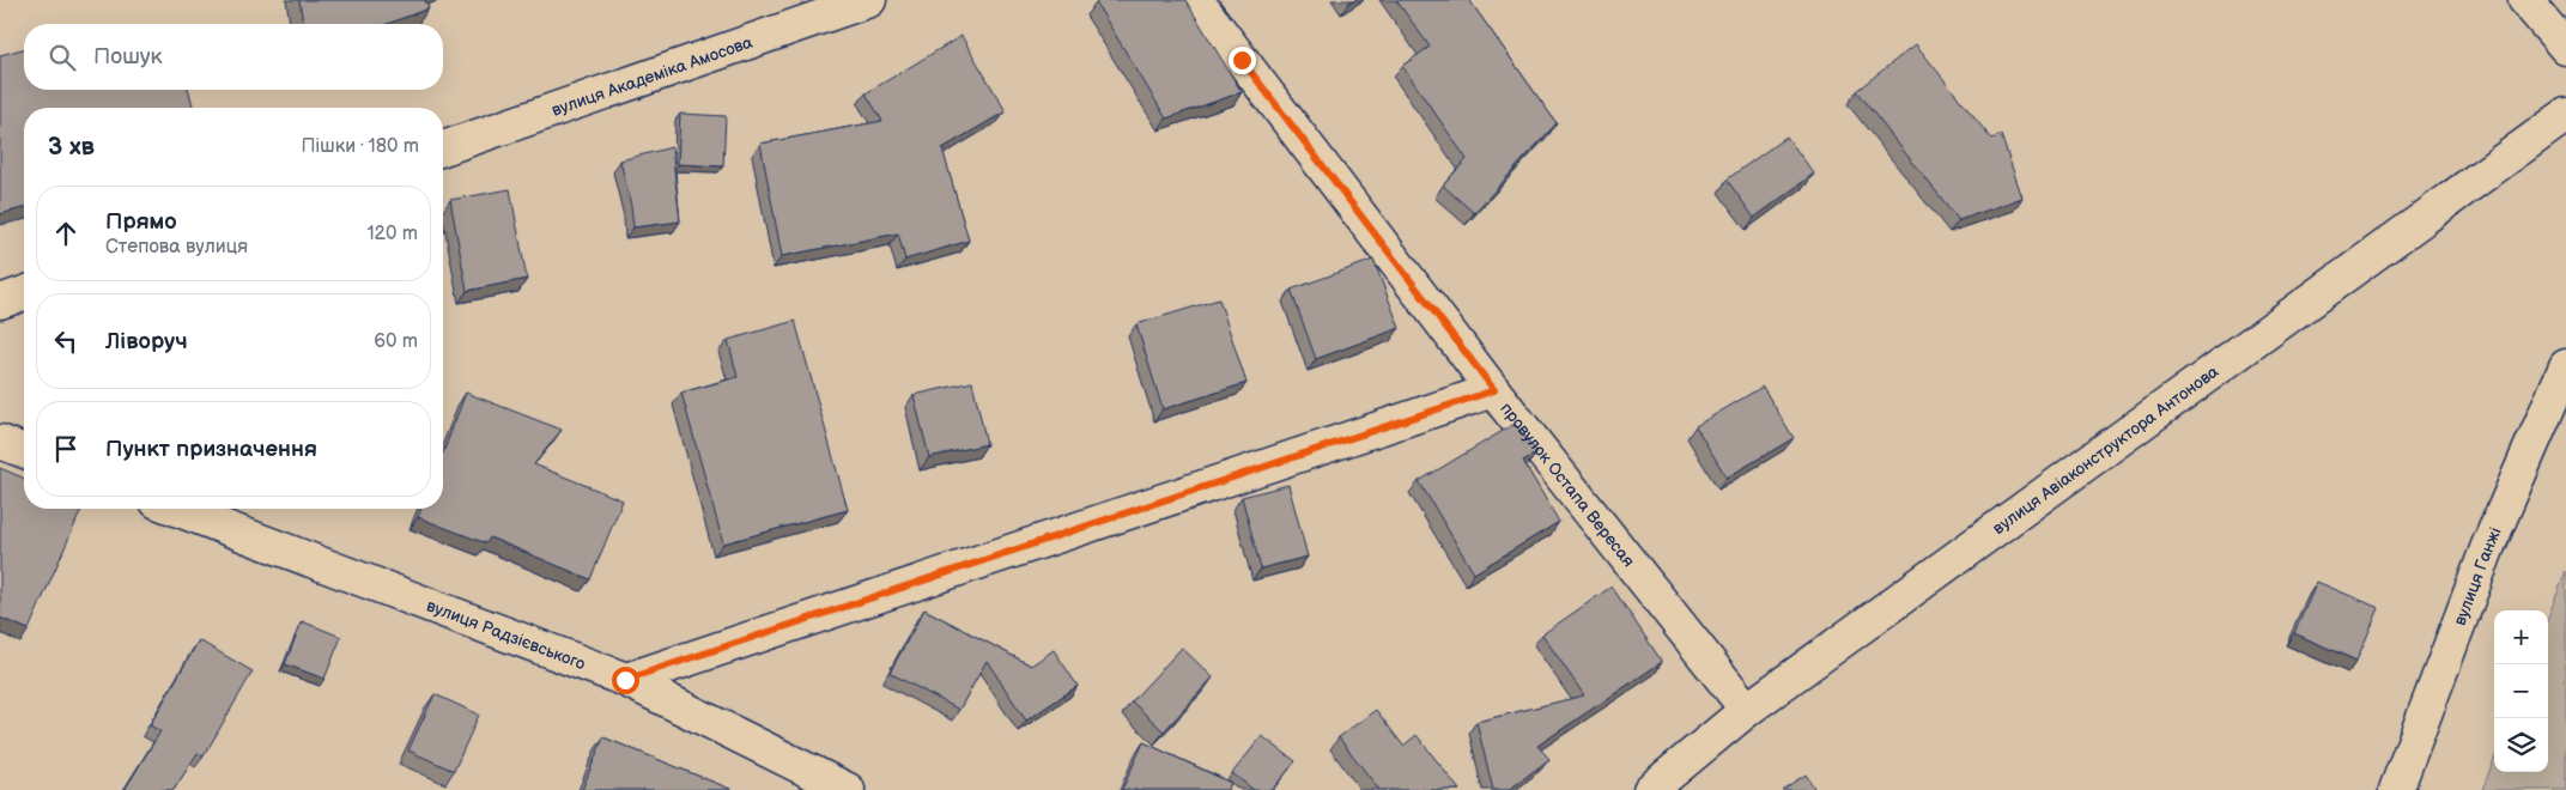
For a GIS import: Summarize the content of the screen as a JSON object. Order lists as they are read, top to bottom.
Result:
{
  "streets": {
    "street": [
      "вулиця Академіка Амосова",
      "вулиця Авіаконструктора Антонова",
      "провулок Остапа Вересая",
      "вулиця Ганжі",
      "вулиця Радзієвського"
    ]
  },
  "crossings": [
    ["вулиця Авіаконструктора Антонова", "провулок Остапа Вересая"]
  ],
  "page": {
    "search": "Пошук",
    "heading": ["3 хв", "Пішки · 180 m"],
    "list": [
      ["Прямо", "Степова вулиця", "120 m"],
      ["Ліворуч", "60 m"],
      "Пункт призначення"
    ],
    "map_buttons": ["+", "−"]
  }
}
